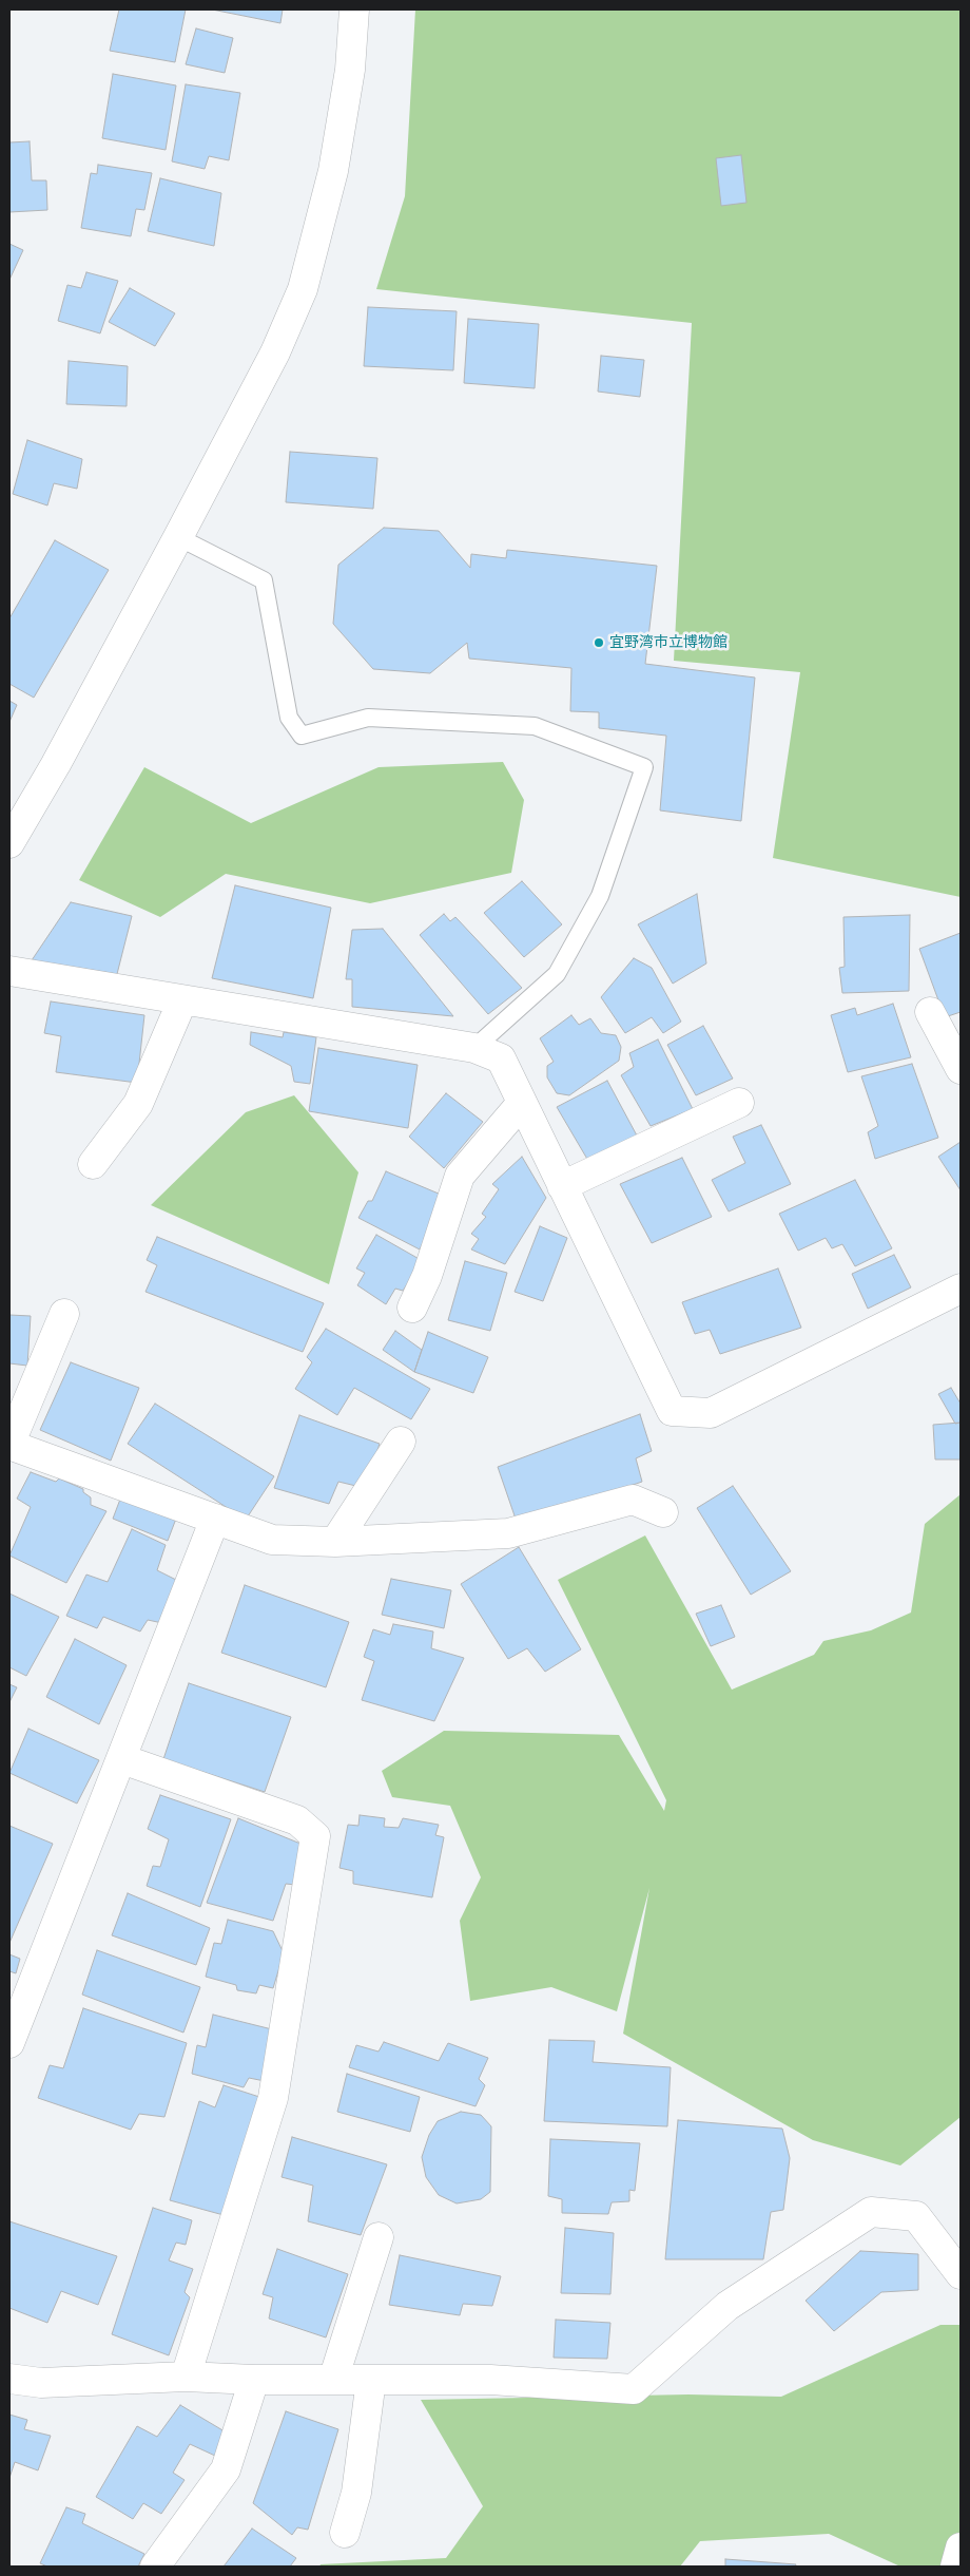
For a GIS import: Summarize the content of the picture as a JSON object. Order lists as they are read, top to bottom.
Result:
{
  "places": ["宜野湾市立博物館"]
}
